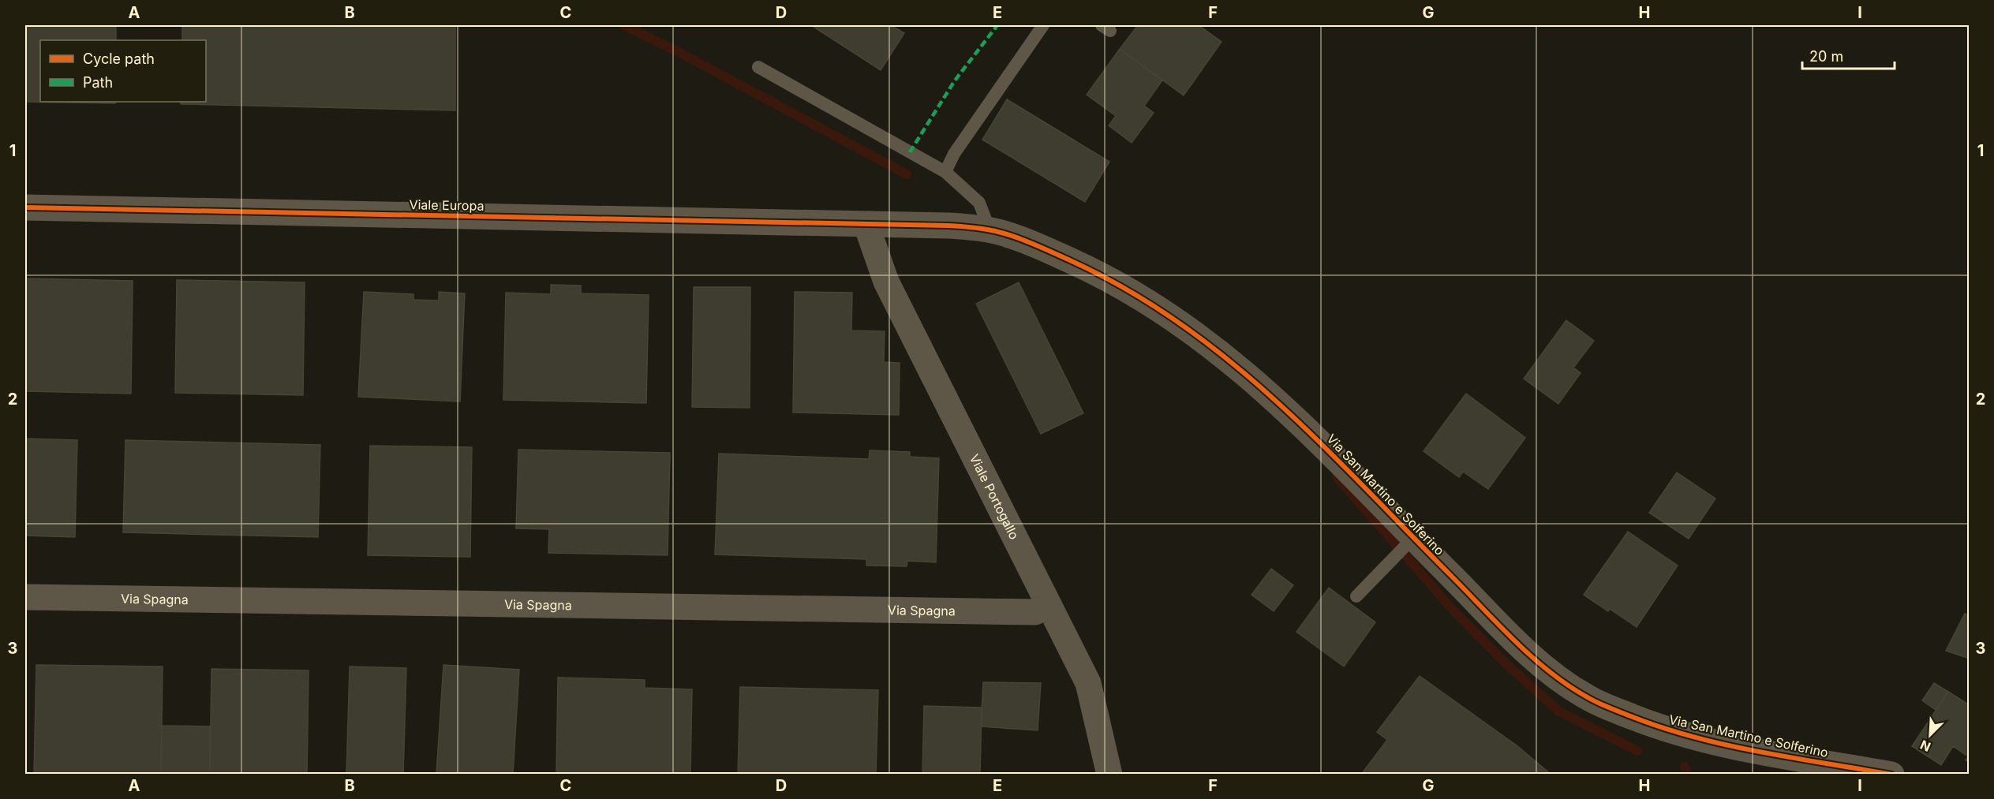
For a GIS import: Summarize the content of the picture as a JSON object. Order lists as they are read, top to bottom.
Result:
{
  "streets": {
    "street": [
      "Viale Europa",
      "Via San Martino e Solferino",
      "Viale Portogallo",
      "Via Spagna"
    ]
  },
  "crossings": [
    ["Viale Europa", "Via San Martino e Solferino"],
    ["Viale Europa", "Viale Portogallo"],
    ["Via San Martino e Solferino", "Viale Portogallo"],
    ["Viale Portogallo", "Via Spagna"]
  ],
  "legend": ["Cycle path", "Path"],
  "scale_bar": "20 m",
  "north": "bottom left",
  "grid": {
    "columns": [
      "A",
      "B",
      "C",
      "D",
      "E",
      "F",
      "G",
      "H",
      "I"
    ],
    "rows": ["1", "2", "3"]
  }
}
